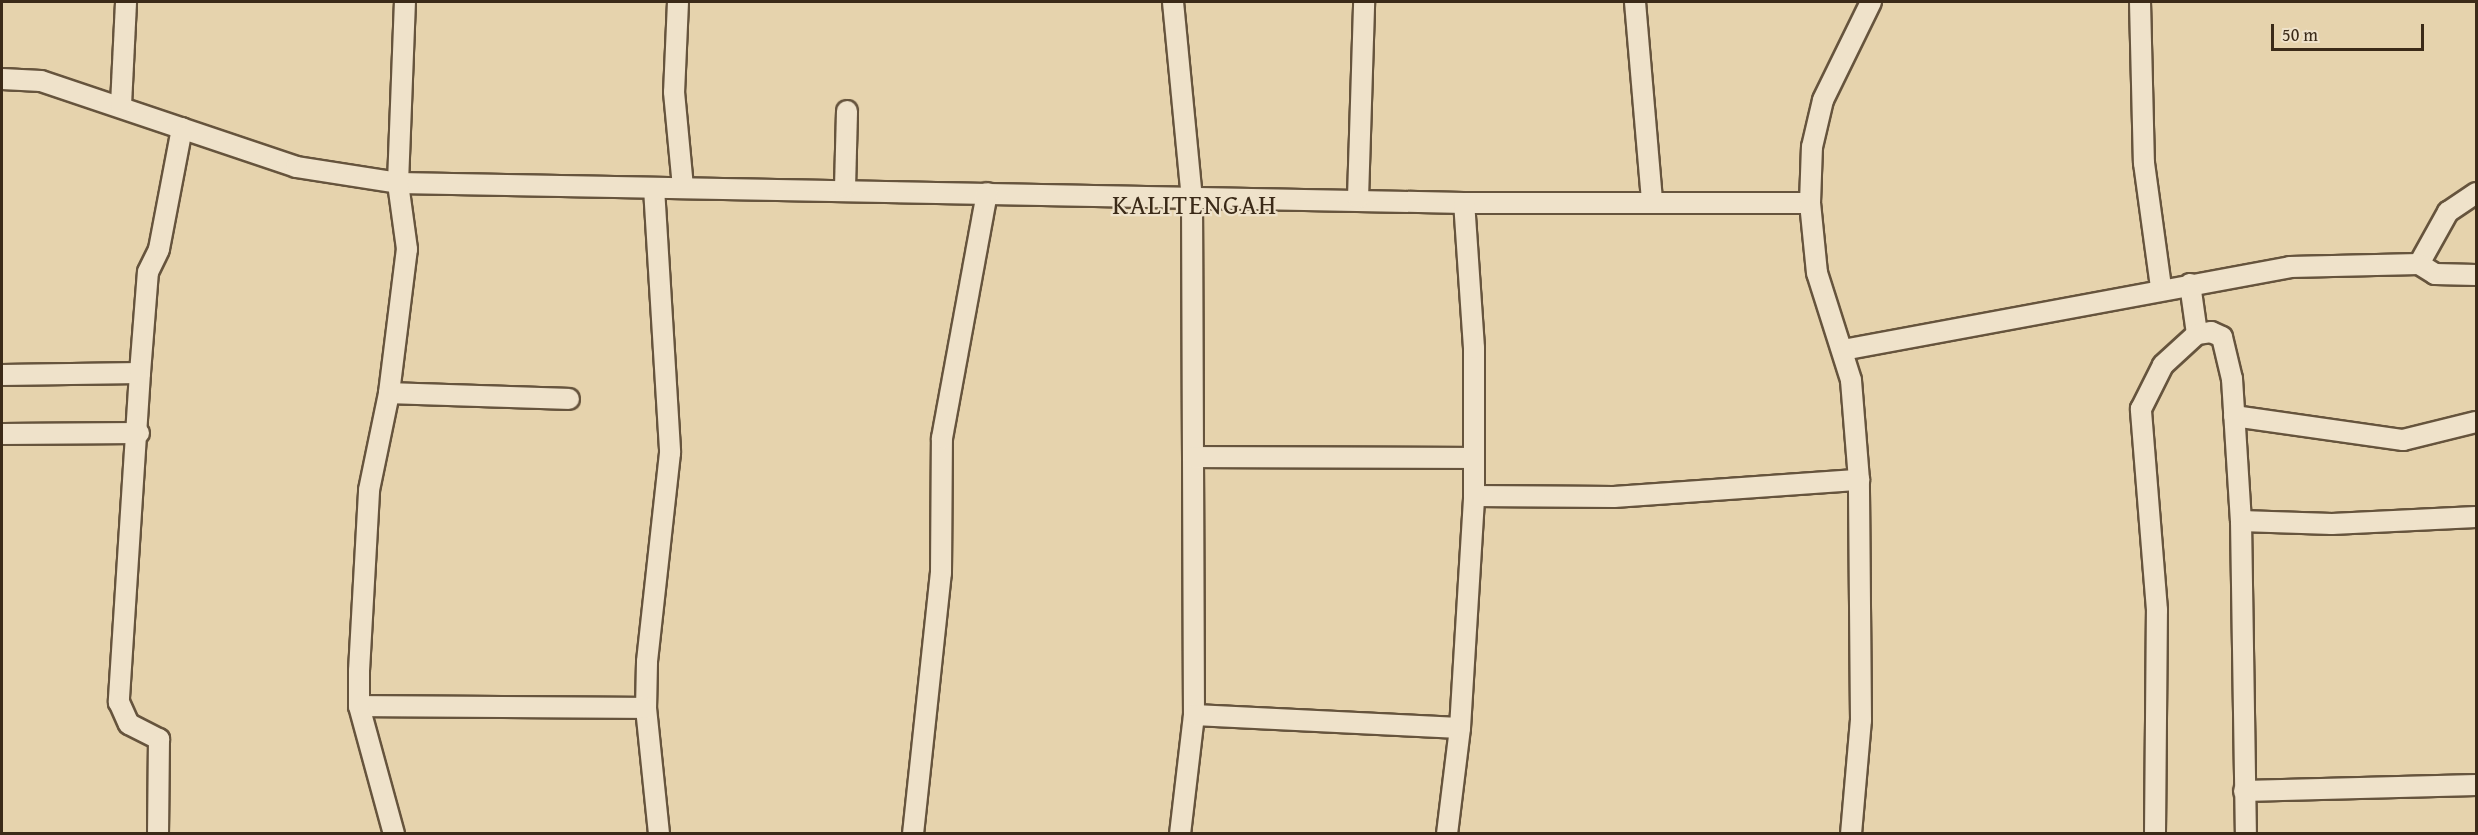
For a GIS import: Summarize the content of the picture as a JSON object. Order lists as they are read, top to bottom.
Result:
{
  "districts": ["KALITENGAH"],
  "scale_bar": "50 m"
}
